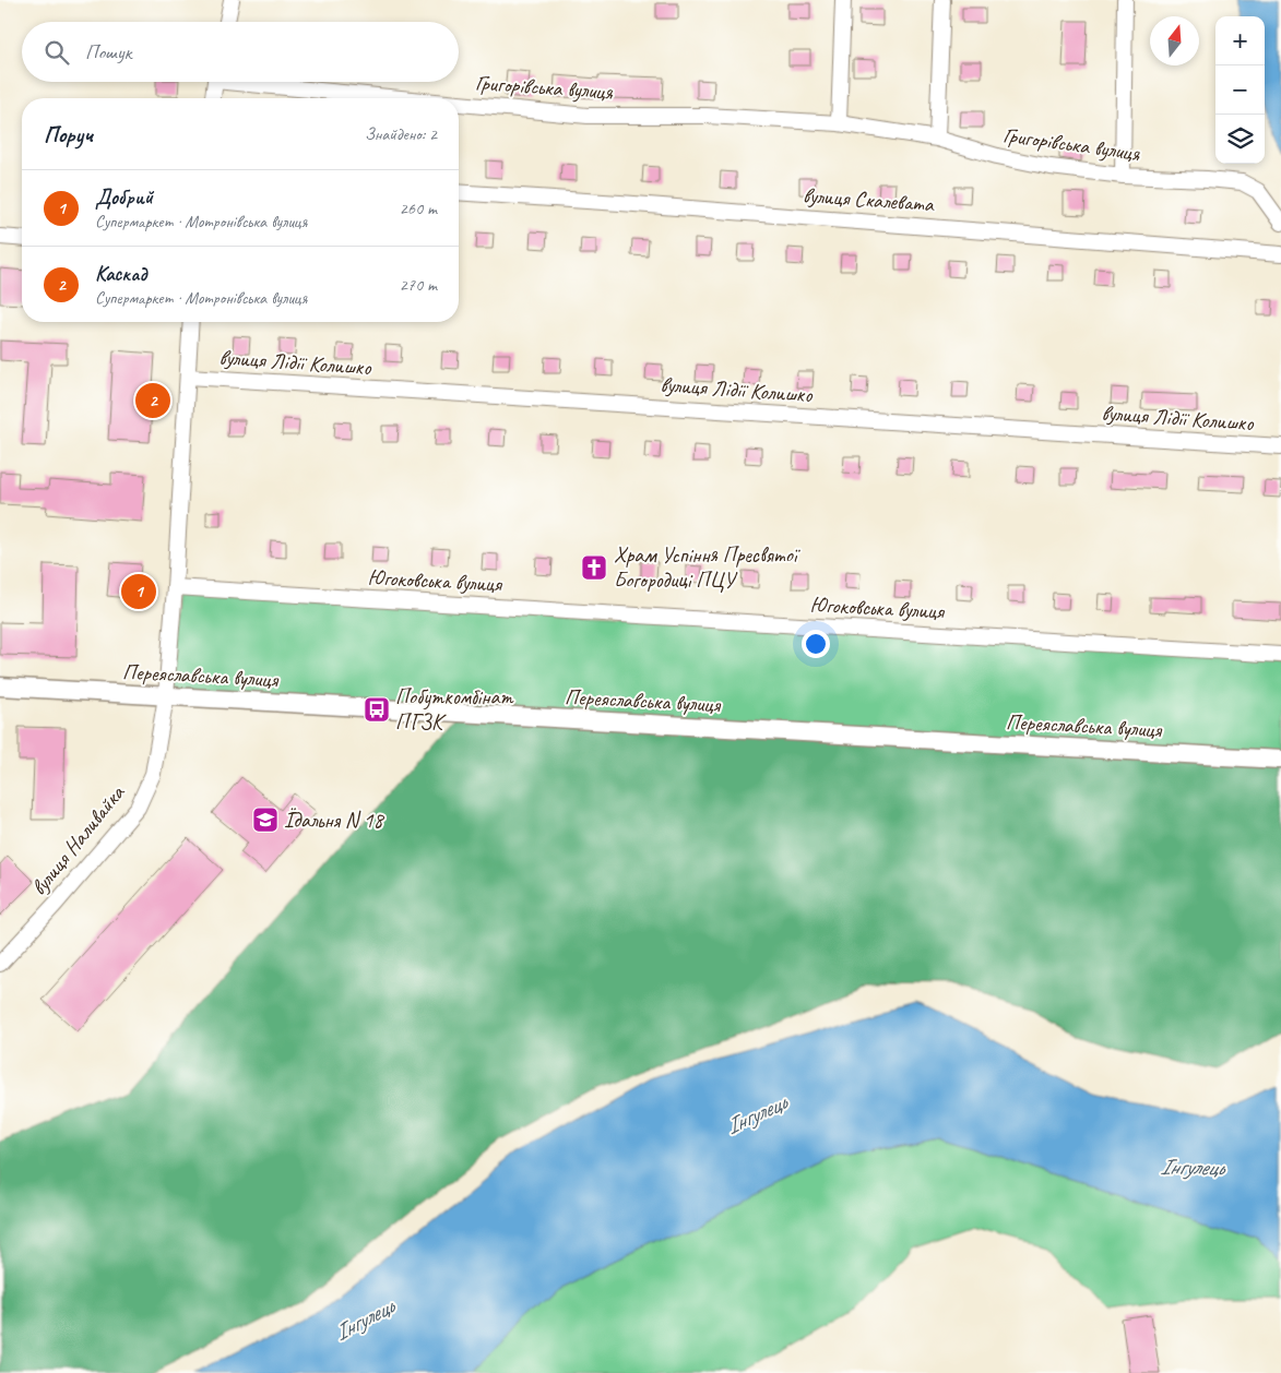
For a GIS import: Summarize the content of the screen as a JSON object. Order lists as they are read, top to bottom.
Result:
{
  "streets": {
    "street": [
      "Григорівська вулиця",
      "вулиця Скалевата",
      "вулиця Лідії Колишко",
      "Югоковська вулиця",
      "Переяславська вулиця",
      "вулиця Наливайка"
    ]
  },
  "crossings": [
    ["вулиця Лідії Колишко", "вулиця Наливайка"],
    ["Югоковська вулиця", "вулиця Наливайка"],
    ["Переяславська вулиця", "вулиця Наливайка"]
  ],
  "water": ["Інгулець"],
  "places": {
    "church": ["Храм Успіння Пресвятої Богородиці ПЦУ"],
    "bus stop": ["Побуткомбінат ПГЗК"],
    "school or university": ["Їдальня N 18"]
  },
  "north": "top",
  "page": {
    "map_buttons": ["+", "−"],
    "search": "Пошук",
    "heading": ["Поруч", "Знайдено: 2"],
    "list": [
      {
        "mark": "1",
        "name": "Добрий",
        "note": "Супермаркет · Мотронівська вулиця",
        "value": "260 m"
      },
      {
        "mark": "2",
        "name": "Каскад",
        "note": "Супермаркет · Мотронівська вулиця",
        "value": "270 m"
      }
    ],
    "pins": ["2", "1"]
  }
}
